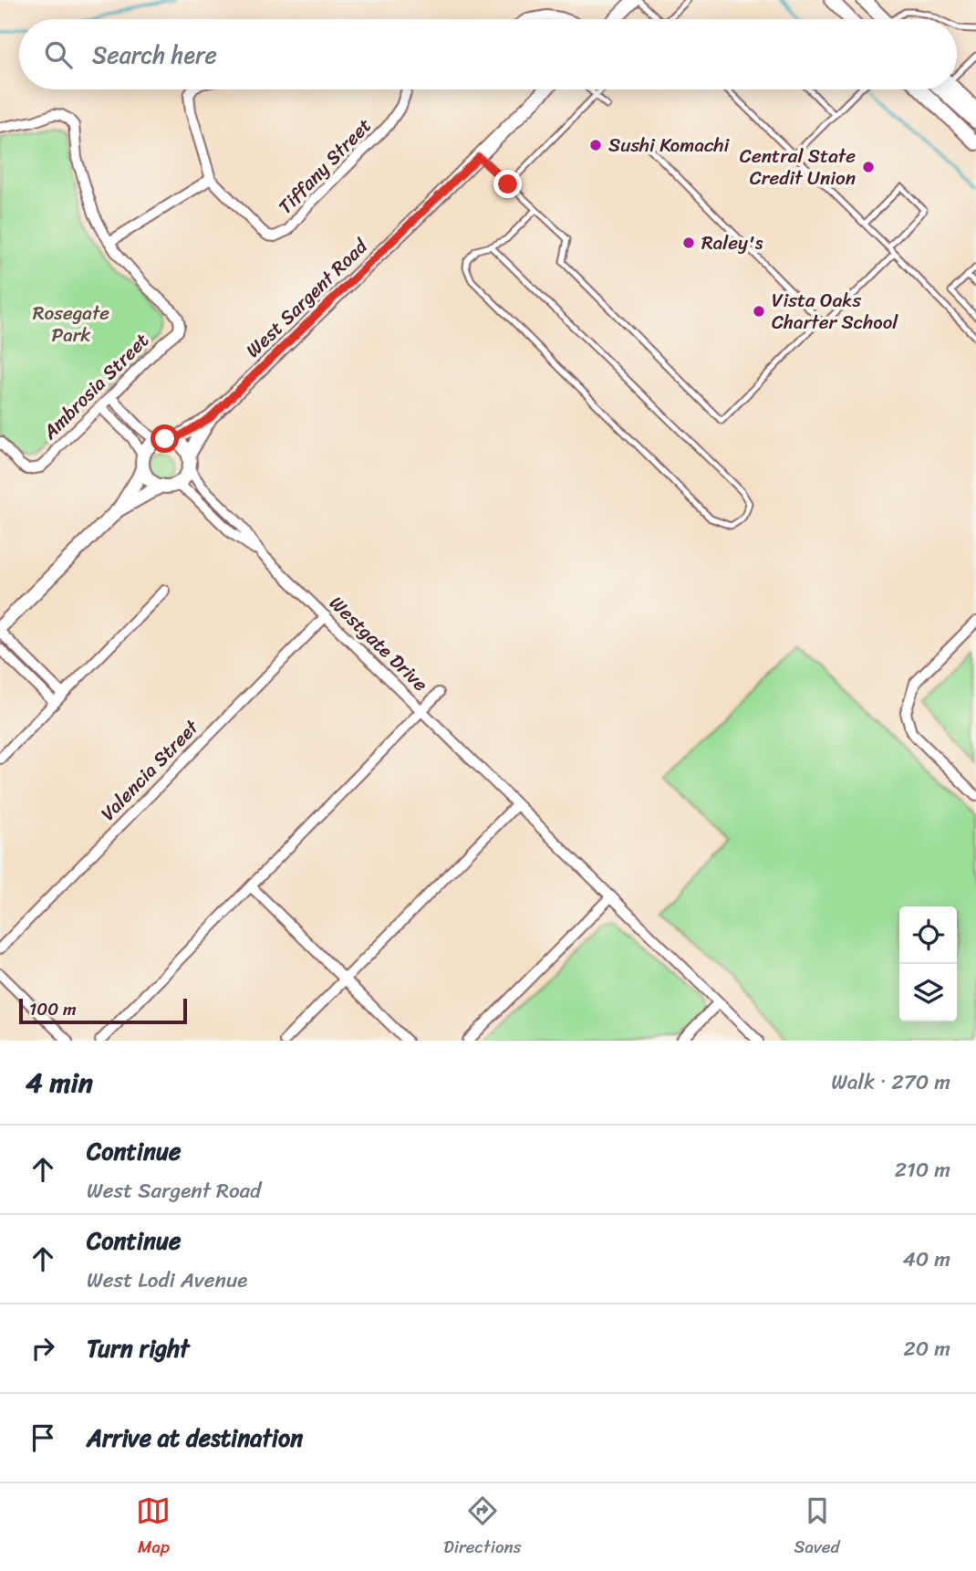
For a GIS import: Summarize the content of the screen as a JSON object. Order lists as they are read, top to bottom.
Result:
{
  "streets": {
    "street": [
      "Tiffany Street",
      "West Sargent Road",
      "Ambrosia Street",
      "Westgate Drive",
      "Valencia Street"
    ]
  },
  "crossings": [
    ["West Sargent Road", "Westgate Drive"],
    ["Westgate Drive", "Valencia Street"]
  ],
  "parks": ["Rosegate Park"],
  "places": [
    "Sushi Komachi",
    "Central State Credit Union",
    "Raley's",
    "Vista Oaks Charter School"
  ],
  "scale_bar": "100 m",
  "page": {
    "search": "Search here",
    "scale": "100 m",
    "heading": ["4 min", "Walk · 270 m"],
    "list": [
      ["Continue", "West Sargent Road", "210 m"],
      ["Continue", "West Lodi Avenue", "40 m"],
      ["Turn right", "20 m"],
      "Arrive at destination"
    ],
    "nav": ["Map", "Directions", "Saved"]
  }
}
